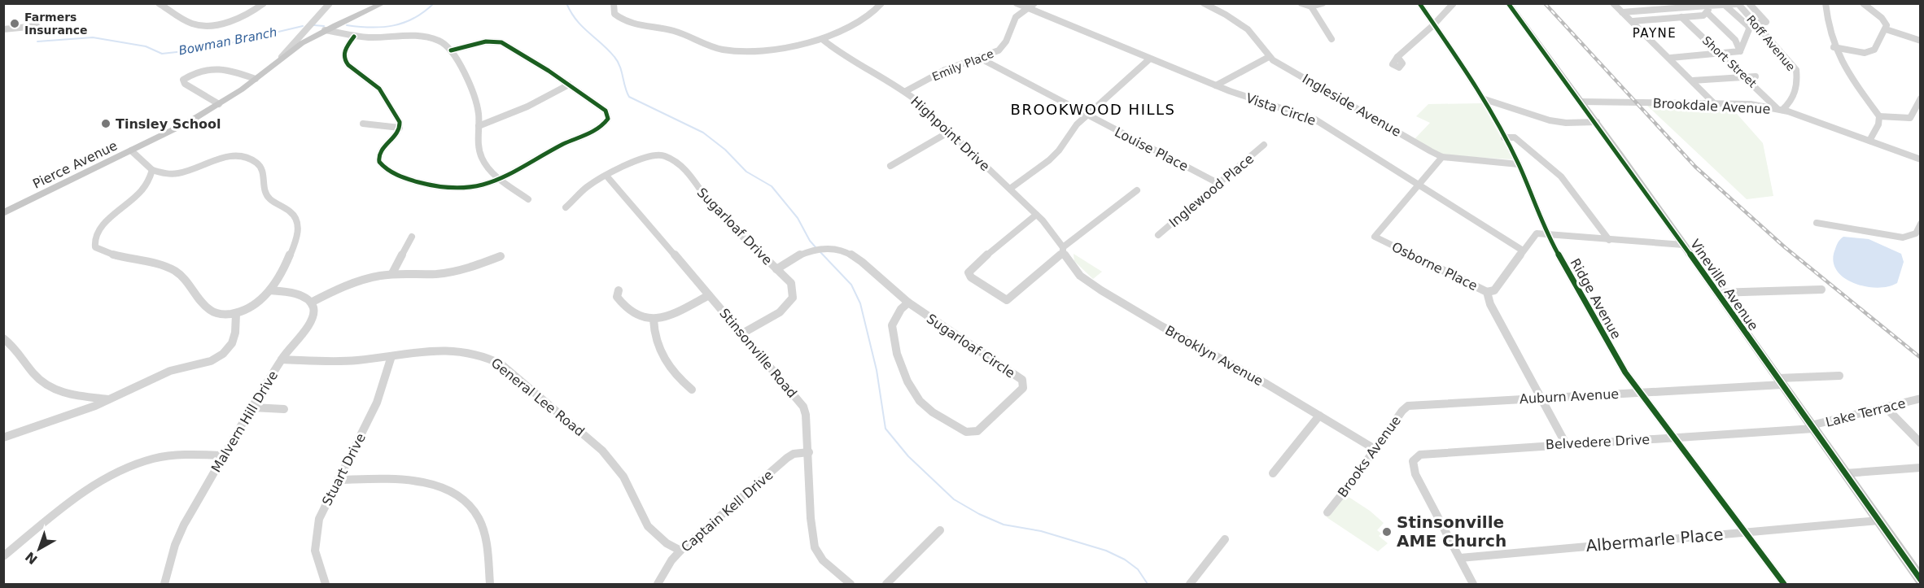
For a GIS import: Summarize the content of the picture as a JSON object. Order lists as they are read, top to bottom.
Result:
{
  "streets": {
    "main road": ["Pierce Avenue", "Vineville Avenue"],
    "street": [
      "Roff Avenue",
      "Short Street",
      "Emily Place",
      "Ingleside Avenue",
      "Brookdale Avenue",
      "Vista Circle",
      "Highpoint Drive",
      "Louise Place",
      "Inglewood Place",
      "Sugarloaf Drive",
      "Osborne Place",
      "Ridge Avenue",
      "Sugarloaf Circle",
      "Stinsonville Road",
      "Brooklyn Avenue",
      "Auburn Avenue",
      "General Lee Road",
      "Lake Terrace",
      "Malvern Hill Drive",
      "Belvedere Drive",
      "Brooks Avenue",
      "Stuart Drive",
      "Captain Kell Drive",
      "Albermarle Place"
    ]
  },
  "crossings": [
    ["Roff Avenue", "Short Street"],
    ["Roff Avenue", "Brookdale Avenue"],
    ["Short Street", "Brookdale Avenue"],
    ["Emily Place", "Vista Circle"],
    ["Emily Place", "Highpoint Drive"],
    ["Emily Place", "Louise Place"],
    ["Ingleside Avenue", "Osborne Place"],
    ["Ingleside Avenue", "Ridge Avenue"],
    ["Brookdale Avenue", "Vineville Avenue"],
    ["Vista Circle", "Osborne Place"],
    ["Highpoint Drive", "Brooklyn Avenue"],
    ["Louise Place", "Inglewood Place"],
    ["Sugarloaf Drive", "Sugarloaf Circle"],
    ["Sugarloaf Drive", "Stinsonville Road"],
    ["Osborne Place", "Auburn Avenue"],
    ["Osborne Place", "Belvedere Drive"],
    ["Vineville Avenue", "Auburn Avenue"],
    ["Vineville Avenue", "Lake Terrace"],
    ["Vineville Avenue", "Belvedere Drive"],
    ["Vineville Avenue", "Albermarle Place"],
    ["Ridge Avenue", "Auburn Avenue"],
    ["Ridge Avenue", "Belvedere Drive"],
    ["Ridge Avenue", "Albermarle Place"],
    ["Stinsonville Road", "Captain Kell Drive"],
    ["Brooklyn Avenue", "Brooks Avenue"],
    ["Auburn Avenue", "Brooks Avenue"],
    ["General Lee Road", "Malvern Hill Drive"],
    ["General Lee Road", "Stuart Drive"],
    ["General Lee Road", "Captain Kell Drive"],
    ["Lake Terrace", "Belvedere Drive"],
    ["Belvedere Drive", "Albermarle Place"]
  ],
  "districts": ["PAYNE", "BROOKWOOD HILLS"],
  "water": ["Bowman Branch"],
  "places": ["Farmers Insurance", "Tinsley School", "Stinsonville AME Church"],
  "north": "bottom left"
}
